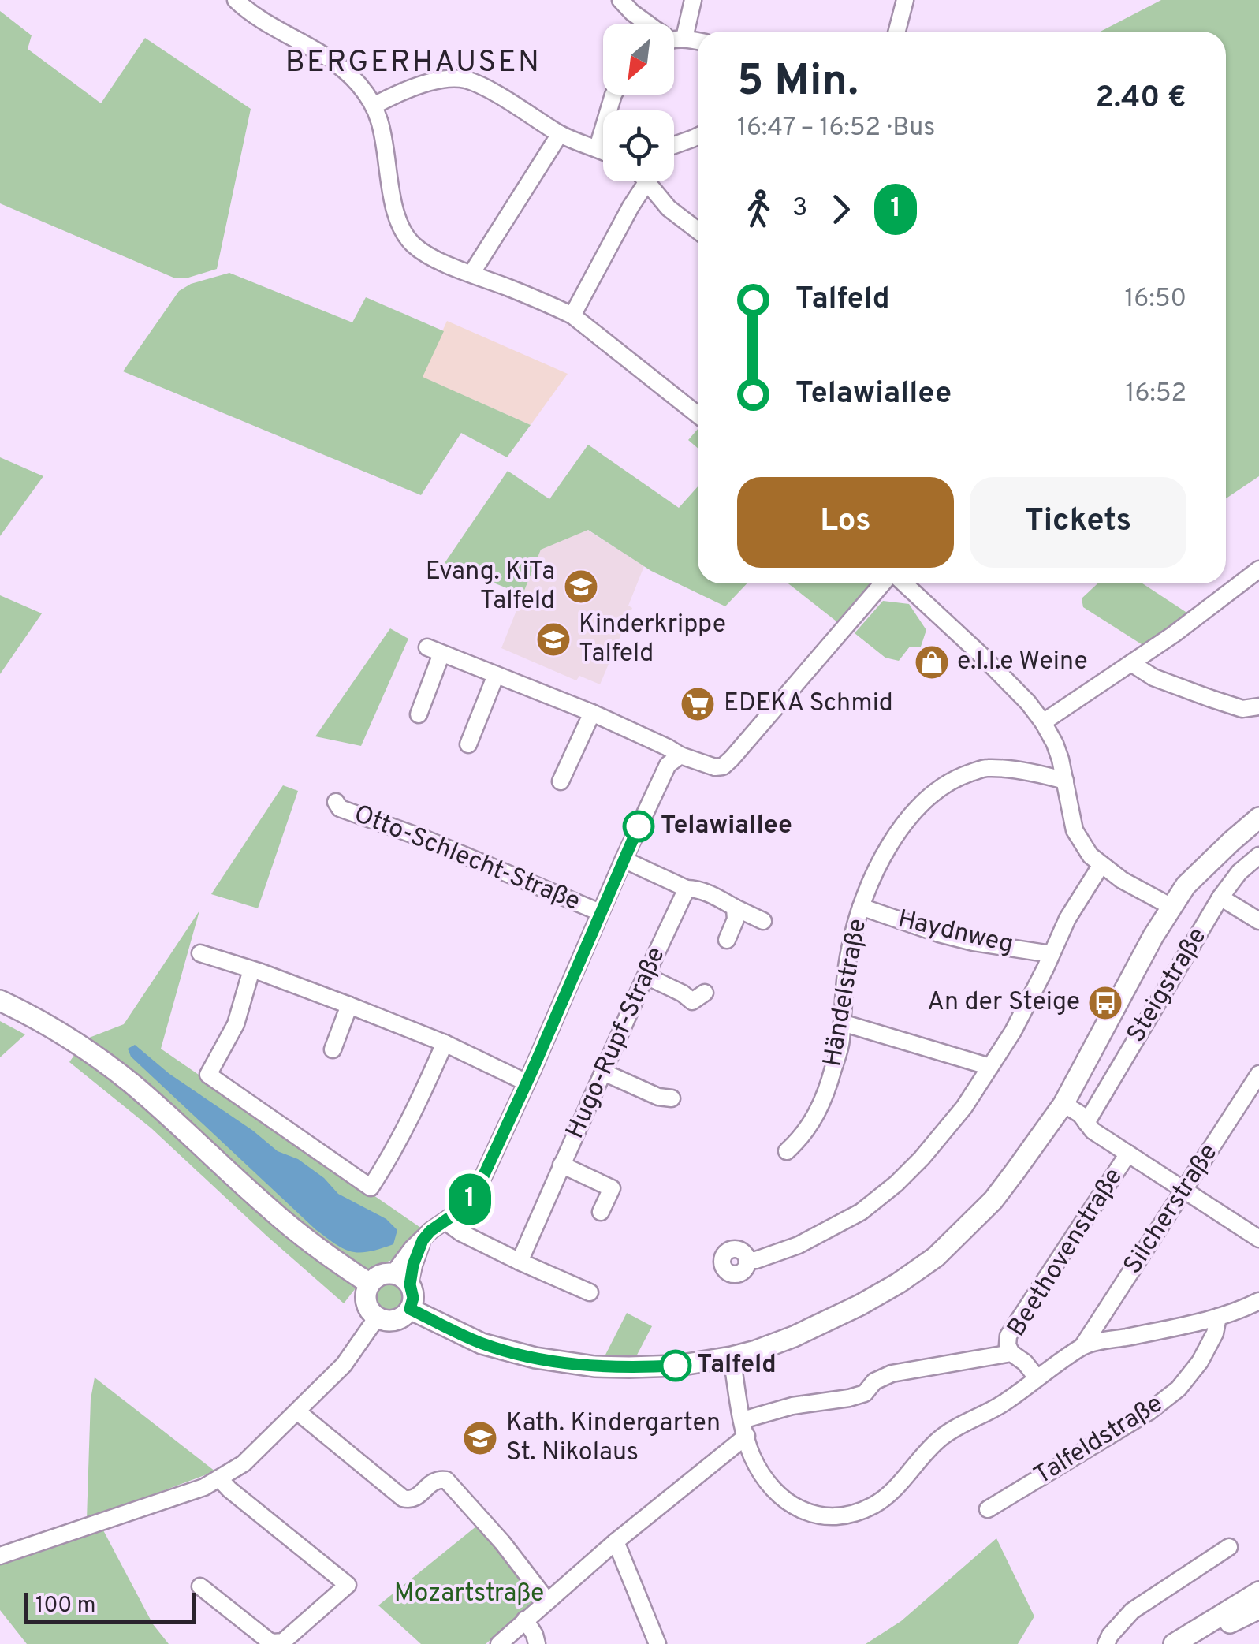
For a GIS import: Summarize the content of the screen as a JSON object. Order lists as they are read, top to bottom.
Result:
{
  "streets": {
    "street": [
      "Otto-Schlecht-Straße",
      "Haydnweg",
      "Steigstraße",
      "Händelstraße",
      "Hugo-Rupf-Straße",
      "Silcherstraße",
      "Beethovenstraße",
      "Talfeldstraße"
    ]
  },
  "crossings": [
    ["Haydnweg", "Händelstraße"]
  ],
  "districts": ["BERGERHAUSEN"],
  "parks": ["Mozartstraße"],
  "places": {
    "school or university": ["Evang. KiTa Talfeld", "Kinderkrippe Talfeld", "Kath. Kindergarten St. Nikolaus"],
    "shop": ["e.l.l.e Weine"],
    "supermarket": ["EDEKA Schmid"],
    "other": ["Telawiallee", "Talfeld"],
    "bus stop": ["An der Steige"]
  },
  "lines": ["bus line 1"],
  "scale_bar": "100 m",
  "north": "bottom left",
  "page": {
    "on_map": "1",
    "heading": ["5 Min.", "16:47 – 16:52 · Bus", "2.40 €"],
    "legs": ["3", "1"],
    "list": [
      {
        "name": "Talfeld",
        "value": "16:50"
      },
      {
        "name": "Telawiallee",
        "value": "16:52"
      }
    ],
    "buttons": ["Los", "Tickets"],
    "scale": "100 m"
  }
}
